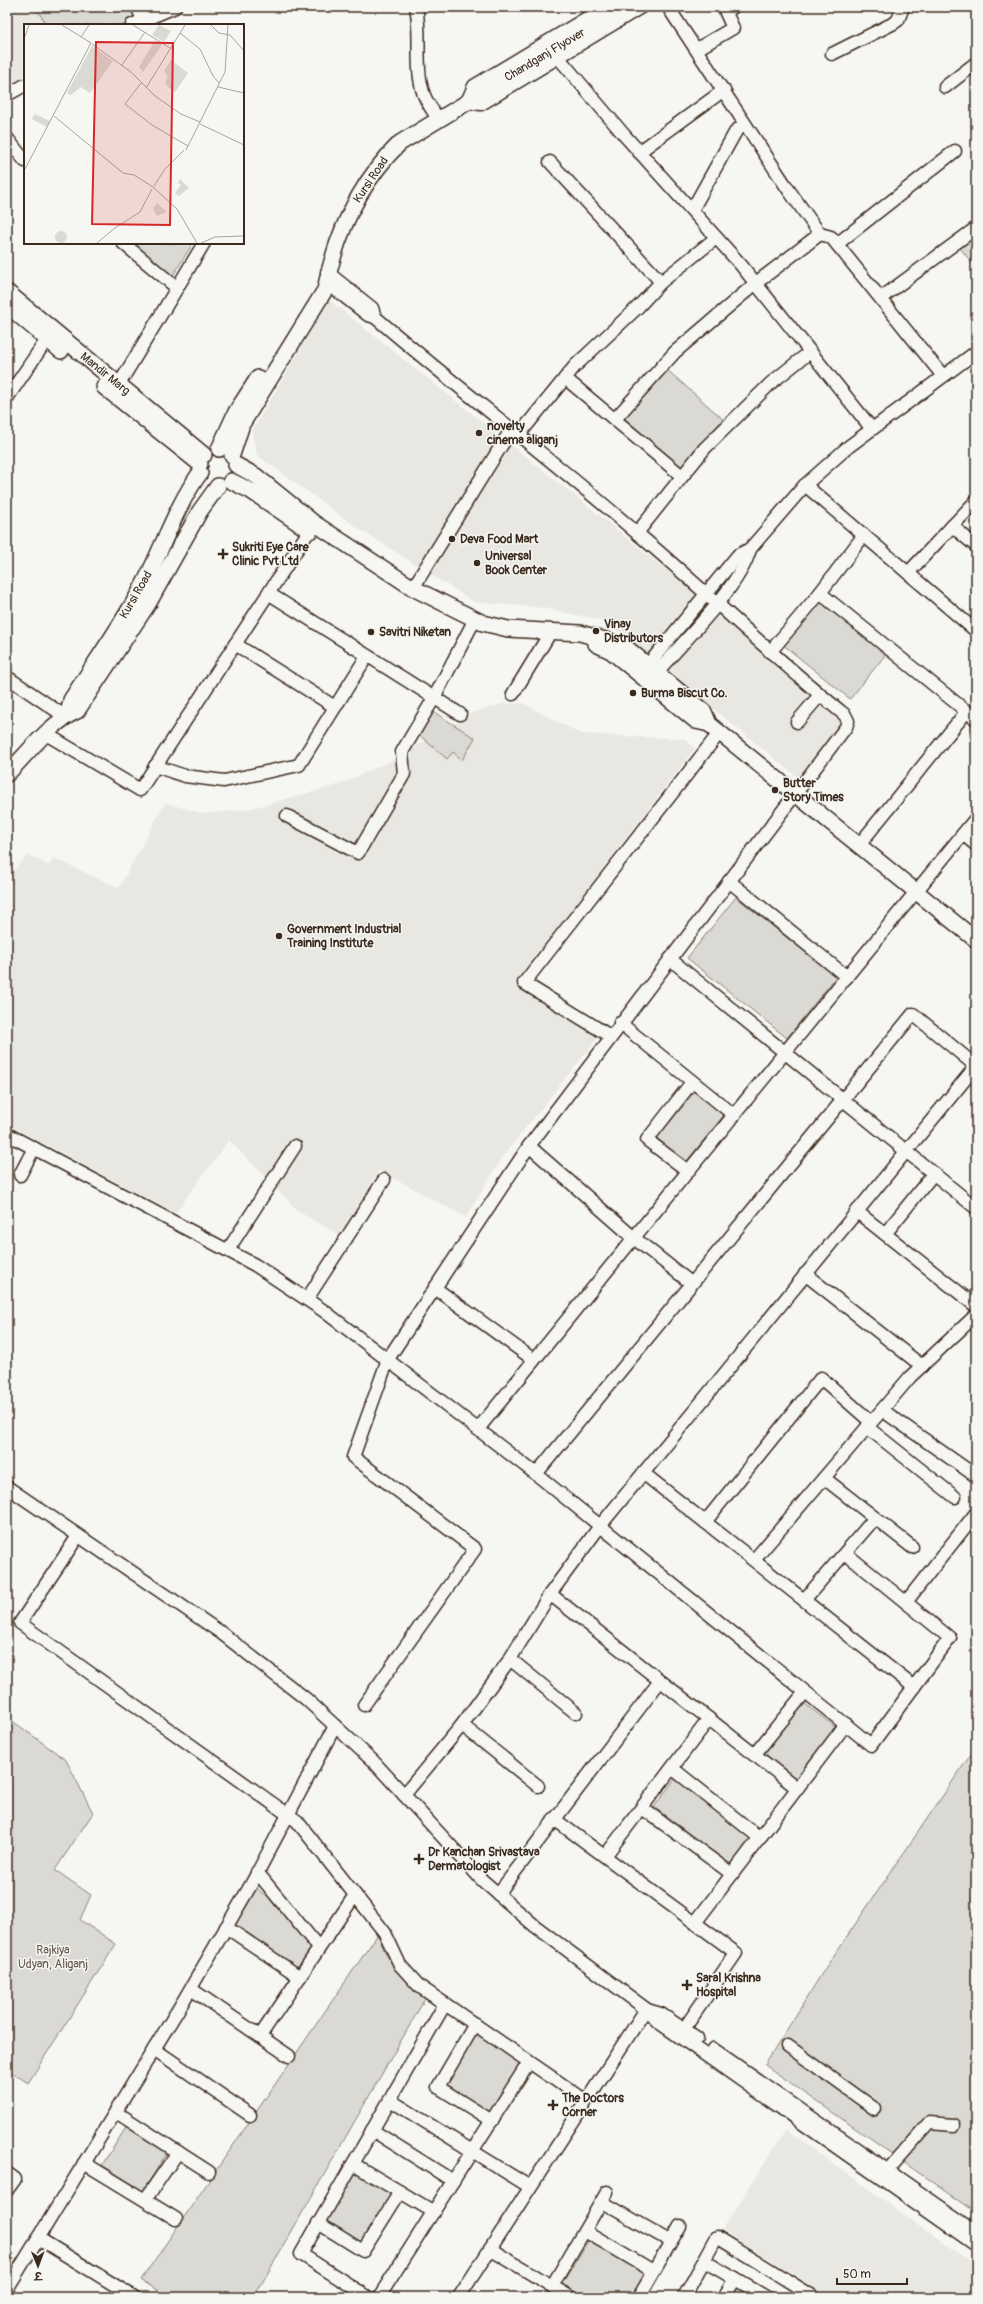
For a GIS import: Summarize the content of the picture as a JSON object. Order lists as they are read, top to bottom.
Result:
{
  "streets": {
    "main road": ["Chandganj Flyover", "Kursi Road"]
  },
  "crossings": [
    ["Chandganj Flyover", "Kursi Road"]
  ],
  "parks": ["Rajkiya Udyan, Aliganj"],
  "places": {
    "other": [
      "novelty cinema aliganj",
      "Deva Food Mart",
      "Universal Book Center",
      "Vinay Distributors",
      "Savitri Niketan",
      "Burma Biscut Co.",
      "Butter Story Times",
      "Government Industrial Training Institute"
    ],
    "health": [
      "Sukriti Eye Care Clinic Pvt Ltd",
      "Dr Kanchan Srivastava Dermatologist",
      "Saral Krishna Hospital",
      "The Doctors Corner"
    ]
  },
  "scale_bar": "50 m",
  "north": "bottom"
}
